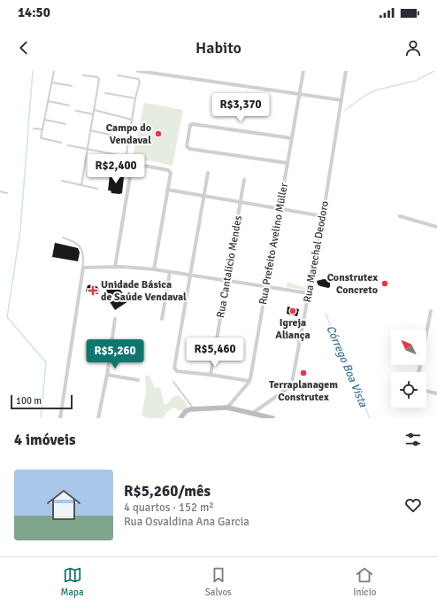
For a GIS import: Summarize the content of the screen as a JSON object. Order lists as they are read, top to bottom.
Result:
{
  "streets": {
    "street": ["Rua Prefeito Avelino Müller", "Rua Marechal Deodoro", "Rua Cantalício Mendes"]
  },
  "water": ["Córrego Boa Vista"],
  "places": {
    "other": [
      "Campo do Vendaval",
      "Construtex Concreto",
      "Igreja Aliança",
      "Terraplanagem Construtex"
    ],
    "health": ["Unidade Básica de Saúde Vendaval"]
  },
  "scale_bar": "100 m",
  "north": "top left",
  "page": {
    "status": "14:50",
    "header": "Habito",
    "price": [
      "R$3,370",
      "R$2,400",
      "R$5,460",
      "R$5,260"
    ],
    "scale": "100 m",
    "heading": "4 imóveis",
    "list": [
      {
        "name": "R$5,260/mês",
        "note": "4 quartos · 152 m² · Rua Osvaldina Ana Garcia"
      }
    ],
    "tabs": ["Mapa", "Salvos", "Início"]
  }
}
